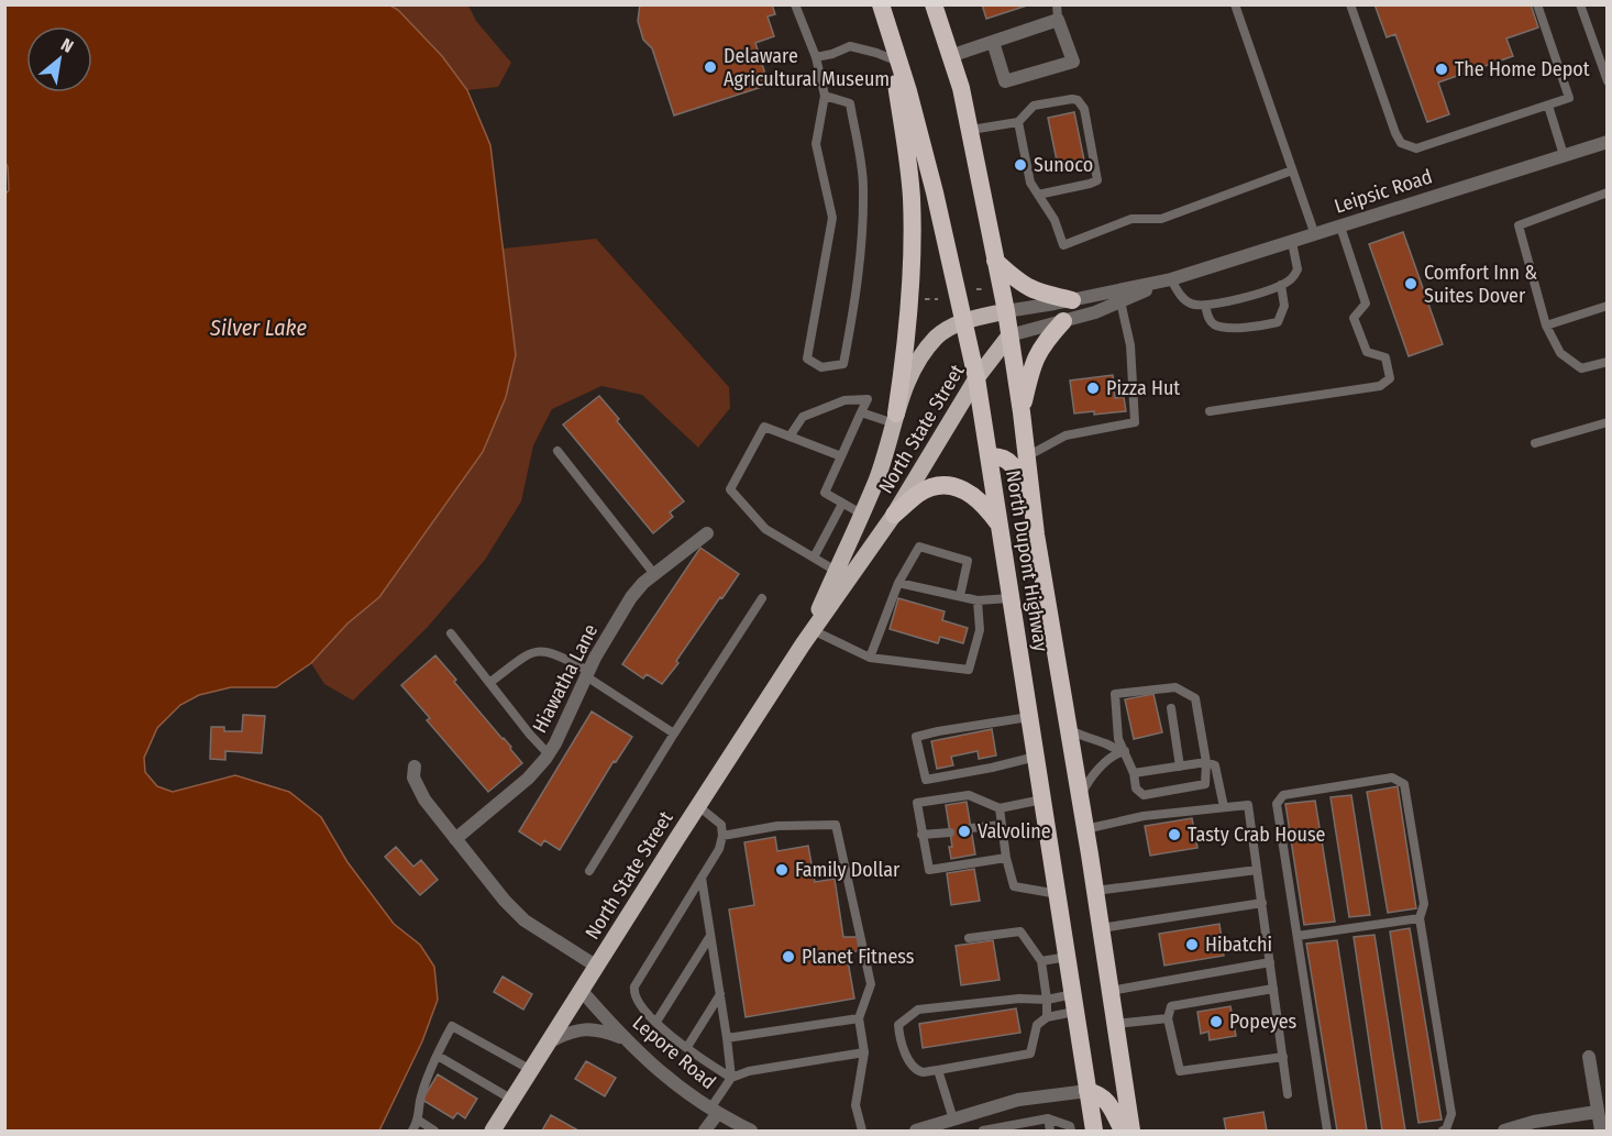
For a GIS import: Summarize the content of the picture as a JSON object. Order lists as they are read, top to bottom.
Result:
{
  "streets": {
    "highway": ["North Dupont Highway"],
    "main road": ["North State Street"],
    "street": ["Leipsic Road", "Hiawatha Lane", "Lepore Road"]
  },
  "crossings": [
    ["Leipsic Road", "North State Street"],
    ["Leipsic Road", "North Dupont Highway"],
    ["North State Street", "North Dupont Highway"],
    ["North State Street", "Lepore Road"]
  ],
  "water": ["Silver Lake"],
  "places": [
    "Delaware Agricultural Museum",
    "The Home Depot",
    "Sunoco",
    "Comfort Inn & Suites Dover",
    "Pizza Hut",
    "Valvoline",
    "Tasty Crab House",
    "Family Dollar",
    "Hibatchi",
    "Planet Fitness",
    "Popeyes"
  ],
  "north": "top right"
}
